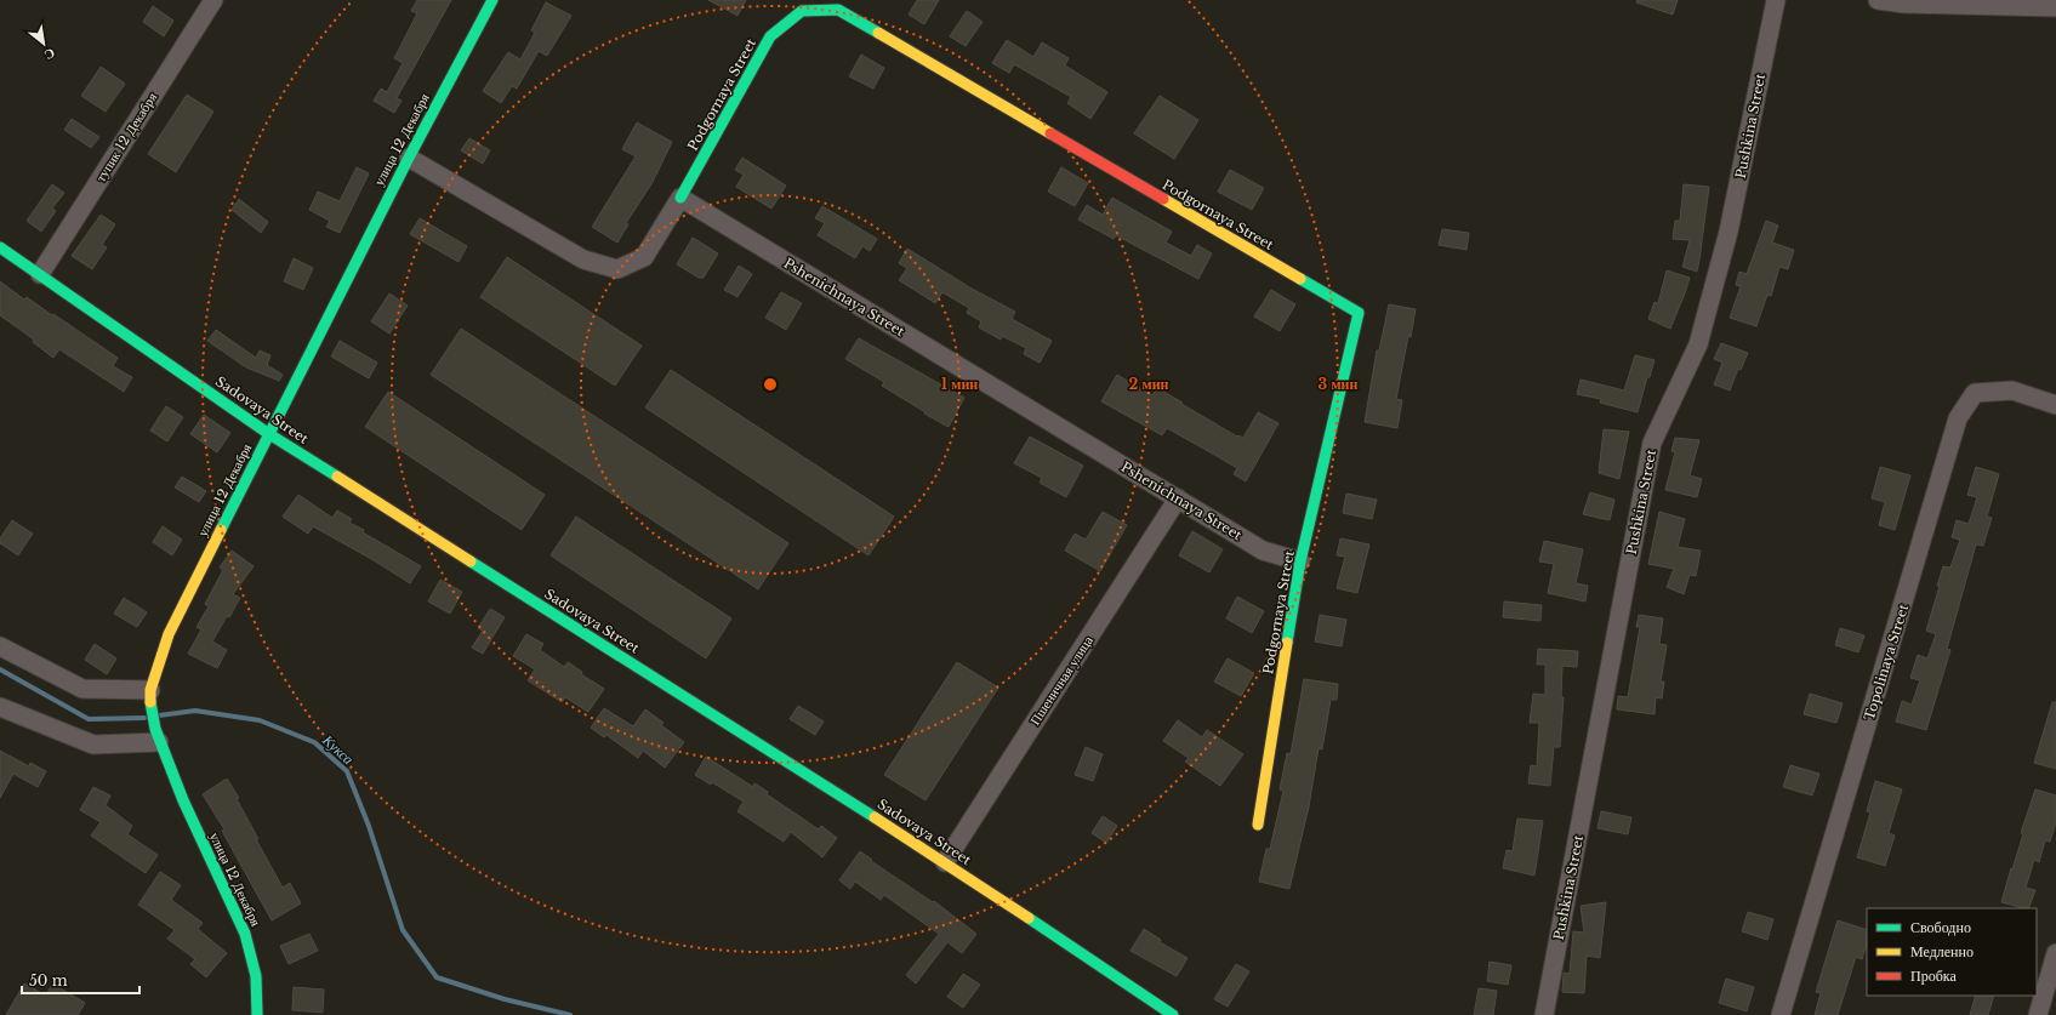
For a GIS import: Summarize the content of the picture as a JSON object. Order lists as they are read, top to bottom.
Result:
{
  "streets": {
    "street": [
      "Podgornaya Street",
      "Pushkina Street",
      "тупик 12 Декабря",
      "улица 12 Декабря",
      "Pshenichnaya Street",
      "Sadovaya Street",
      "Topolinaya Street",
      "Пшеничная улица"
    ]
  },
  "crossings": [
    ["Podgornaya Street", "Pshenichnaya Street"],
    ["тупик 12 Декабря", "Sadovaya Street"],
    ["улица 12 Декабря", "Sadovaya Street"],
    ["Pshenichnaya Street", "Пшеничная улица"],
    ["Sadovaya Street", "Пшеничная улица"]
  ],
  "water": ["Кукса"],
  "legend": ["Свободно", "Медленно", "Пробка"],
  "scale_bar": "50 m",
  "north": "bottom right",
  "rings": ["1 мин", "2 мин", "3 мин"]
}
